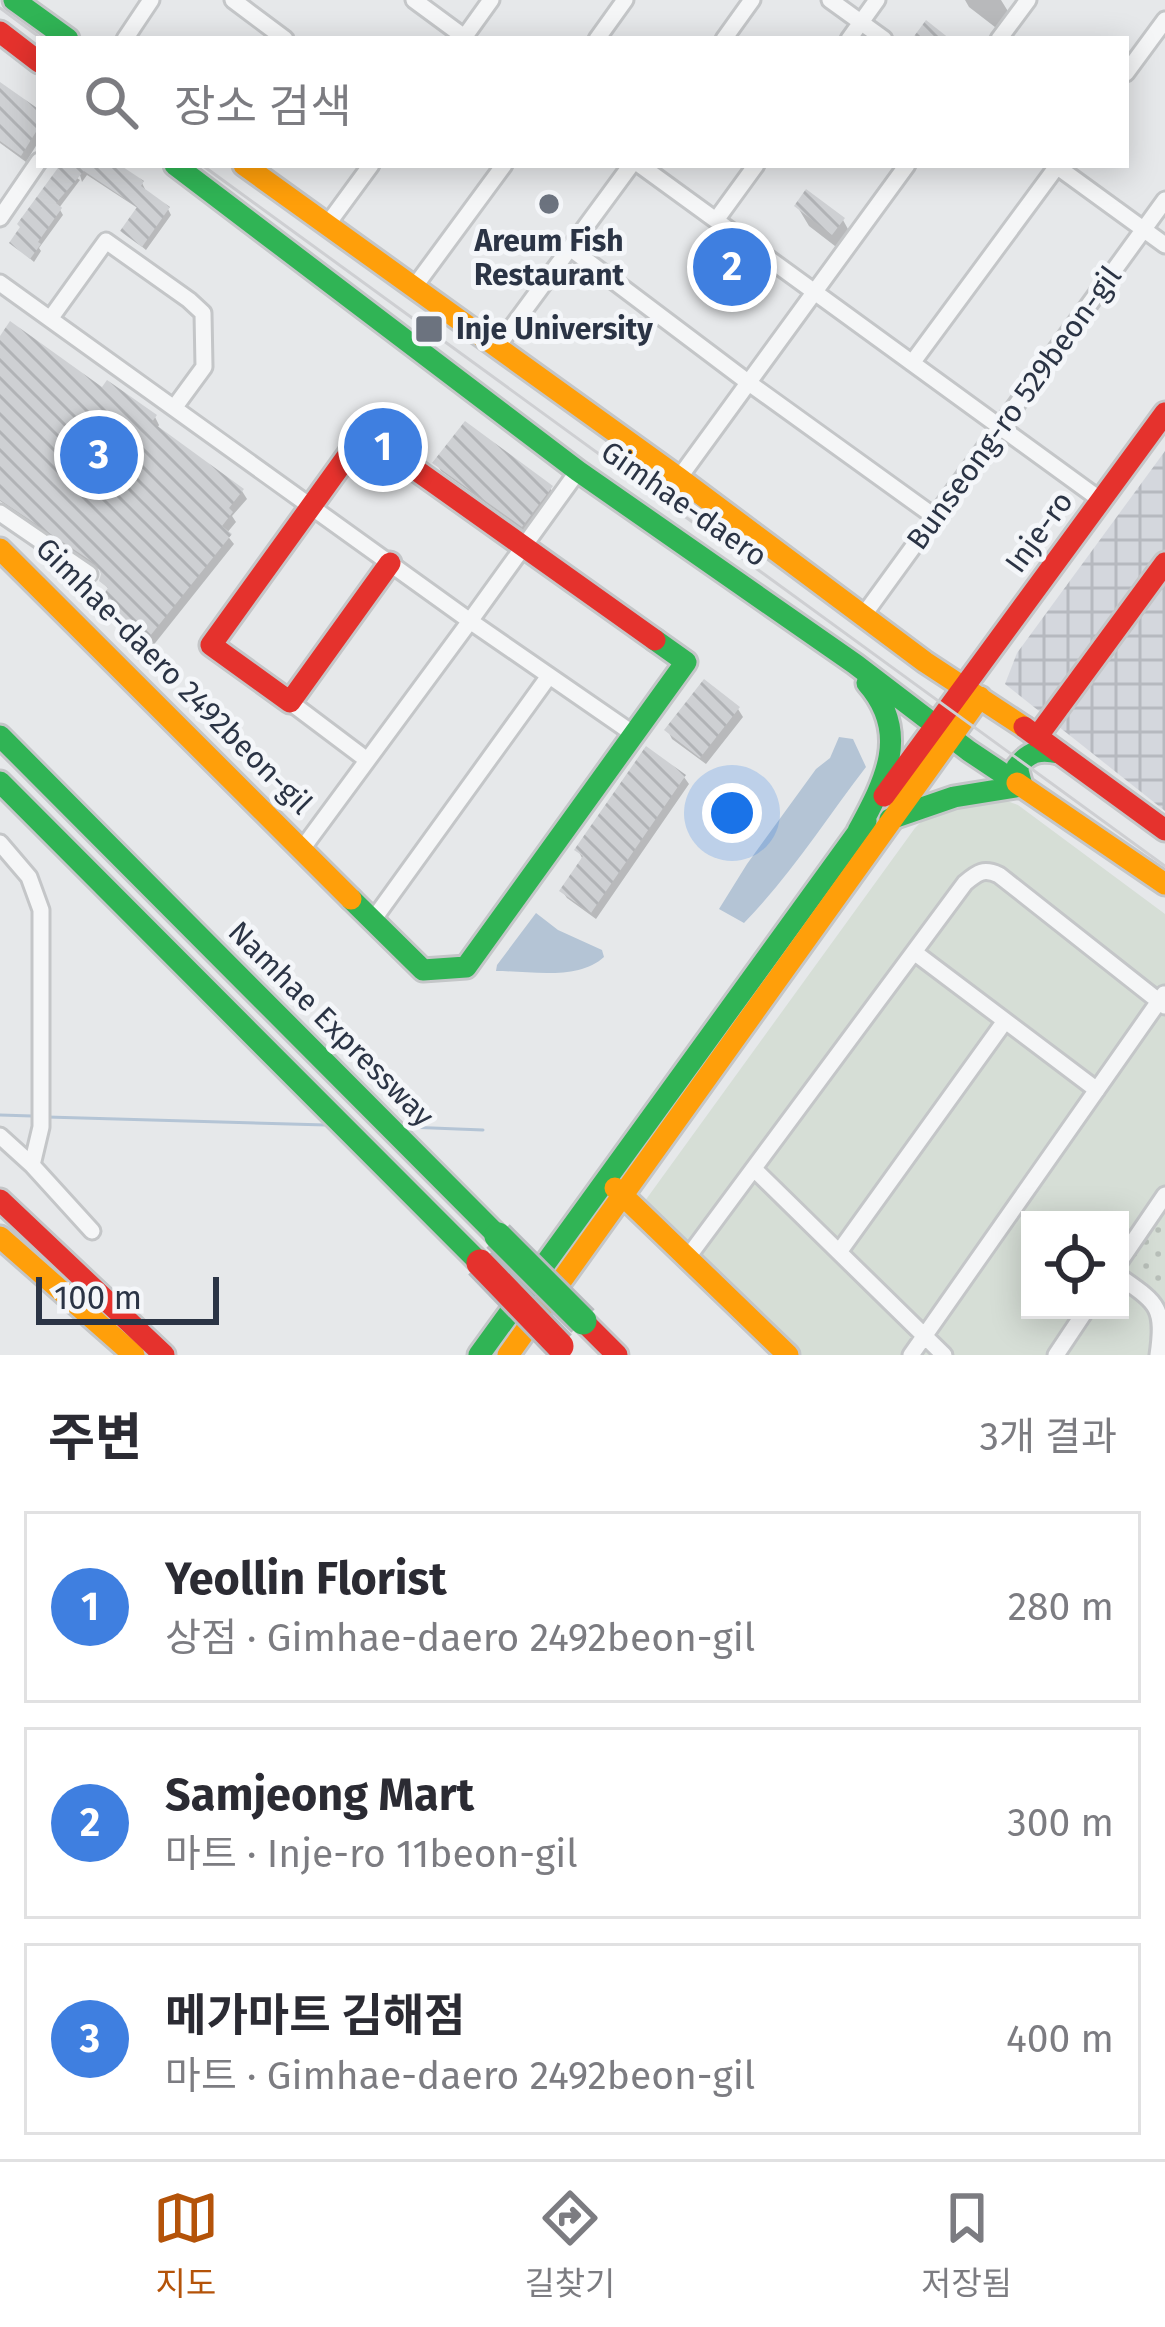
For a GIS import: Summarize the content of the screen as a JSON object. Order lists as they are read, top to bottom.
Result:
{
  "streets": {
    "main road": [
      "Gimhae-daero",
      "Inje-ro",
      "Gimhae-daero 2492beon-gil",
      "Namhae Expressway"
    ],
    "street": ["Bunseong-ro 529beon-gil"]
  },
  "crossings": [
    ["Bunseong-ro 529beon-gil", "Gimhae-daero"],
    ["Gimhae-daero", "Inje-ro"]
  ],
  "places": {
    "other": ["Areum Fish Restaurant"],
    "transit": ["Inje University"]
  },
  "scale_bar": "100 m",
  "page": {
    "search": "장소 검색",
    "pins": ["2", "1", "3"],
    "scale": "100 m",
    "heading": ["주변", "3개 결과"],
    "list": [
      {
        "mark": "1",
        "name": "Yeollin Florist",
        "note": "상점 · Gimhae-daero 2492beon-gil",
        "value": "280 m"
      },
      {
        "mark": "2",
        "name": "Samjeong Mart",
        "note": "마트 · Inje-ro 11beon-gil",
        "value": "300 m"
      },
      {
        "mark": "3",
        "name": "메가마트 김해점",
        "note": "마트 · Gimhae-daero 2492beon-gil",
        "value": "400 m"
      }
    ],
    "nav": ["지도", "길찾기", "저장됨"]
  }
}
